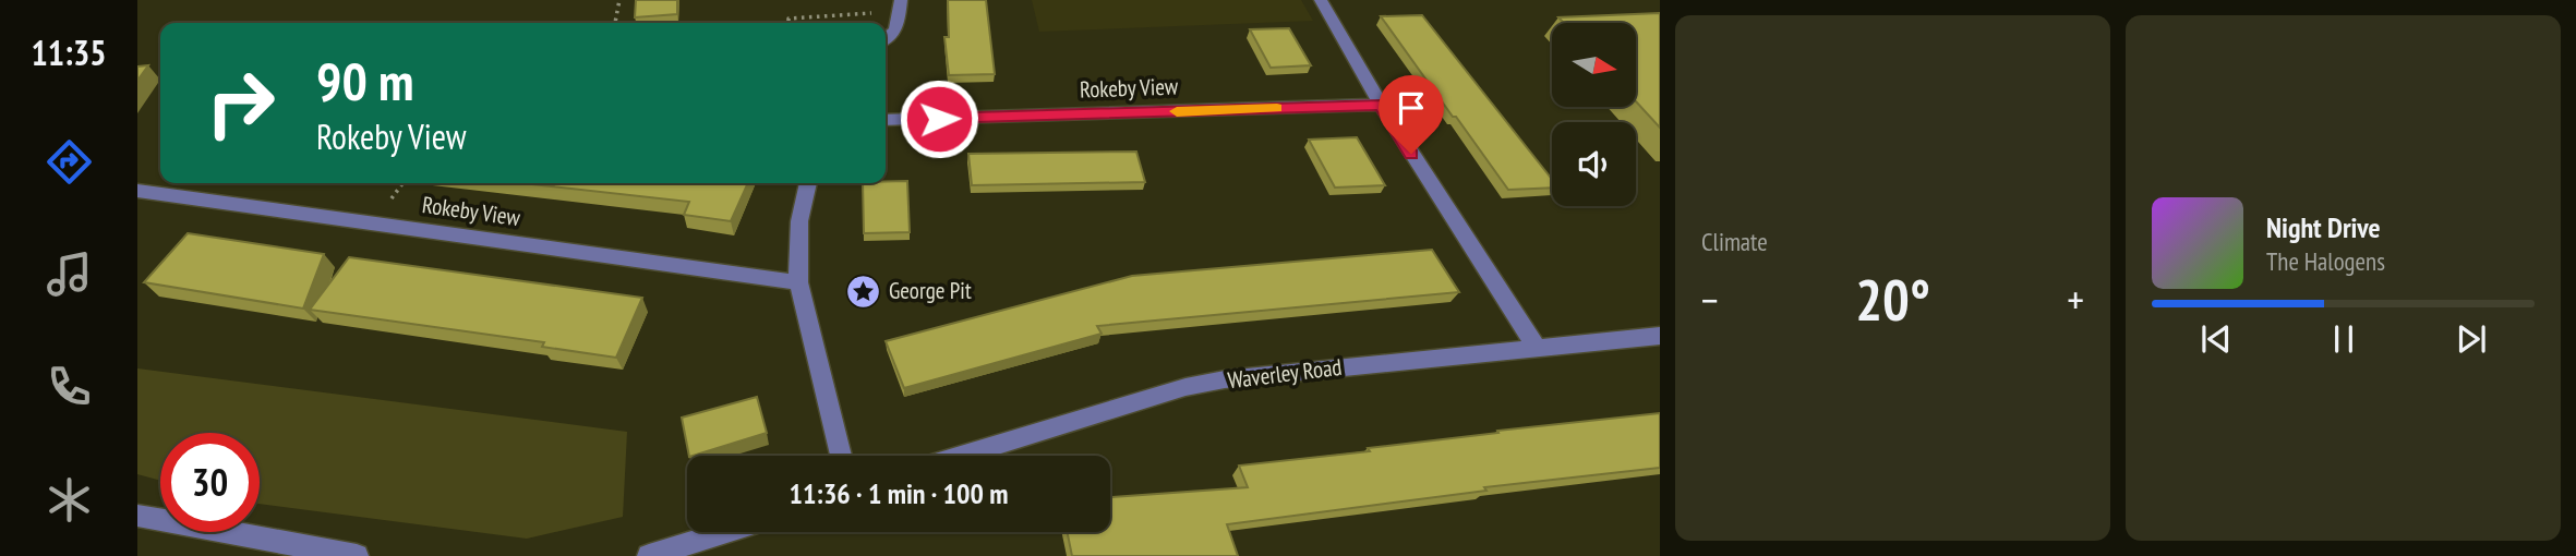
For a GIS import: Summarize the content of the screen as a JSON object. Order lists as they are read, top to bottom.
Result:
{
  "streets": {
    "street": ["Rokeby View", "Waverley Road"]
  },
  "places": {
    "place": ["George Pit"]
  },
  "north": "right",
  "page": {
    "tabs": "11:35",
    "tile": "Climate",
    "turn": ["90 m", "Rokeby View"],
    "song": ["Night Drive", "The Halogens"],
    "heat": ["−", "20°", "+"],
    "limit": "30",
    "trip": "11:36 · 1 min · 100 m"
  }
}
